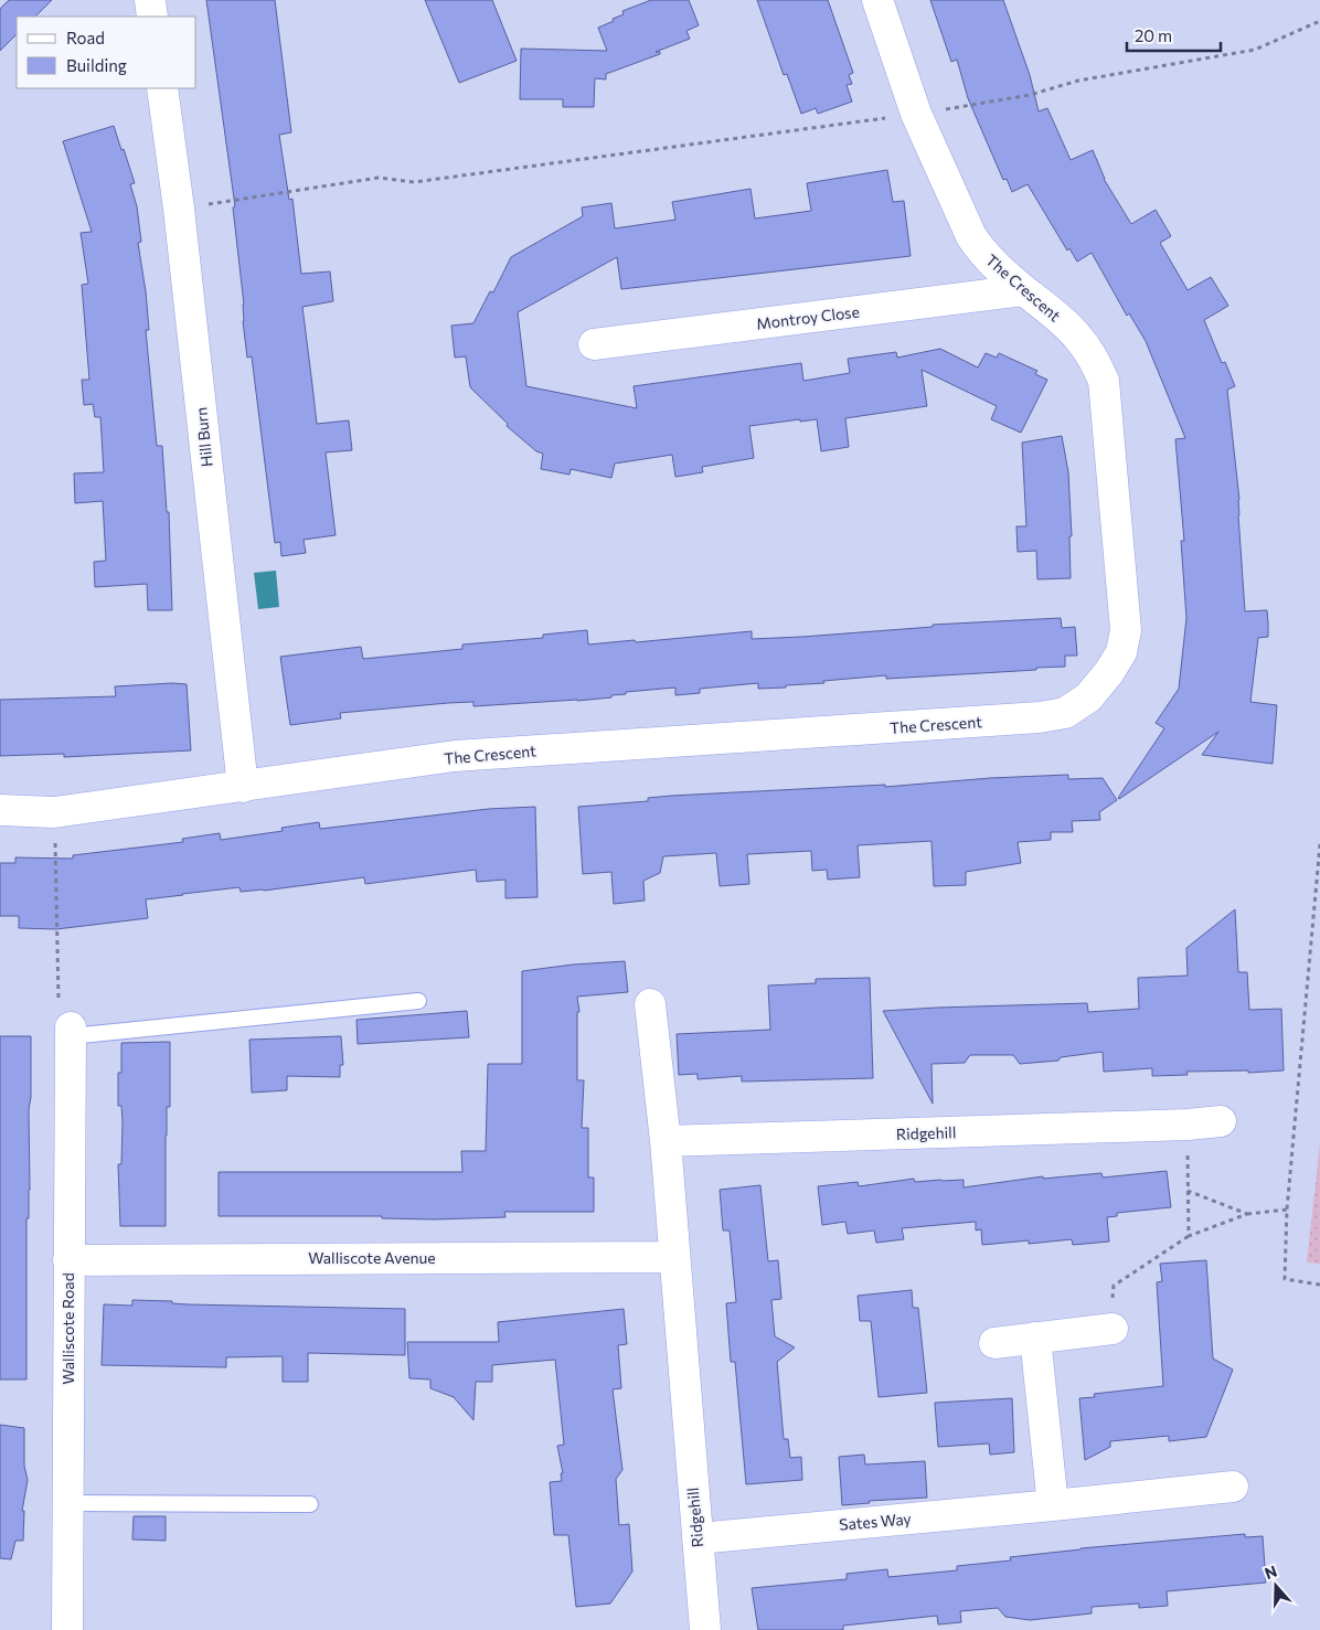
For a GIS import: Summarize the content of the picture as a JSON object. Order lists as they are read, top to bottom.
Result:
{
  "streets": {
    "street": [
      "The Crescent",
      "Montroy Close",
      "Hill Burn",
      "Ridgehill",
      "Walliscote Avenue",
      "Walliscote Road",
      "Sates Way"
    ]
  },
  "crossings": [
    ["The Crescent", "Montroy Close"],
    ["The Crescent", "Hill Burn"],
    ["Ridgehill", "Walliscote Avenue"],
    ["Ridgehill", "Sates Way"],
    ["Walliscote Avenue", "Walliscote Road"]
  ],
  "legend": ["Road", "Building"],
  "scale_bar": "20 m",
  "north": "top"
}
